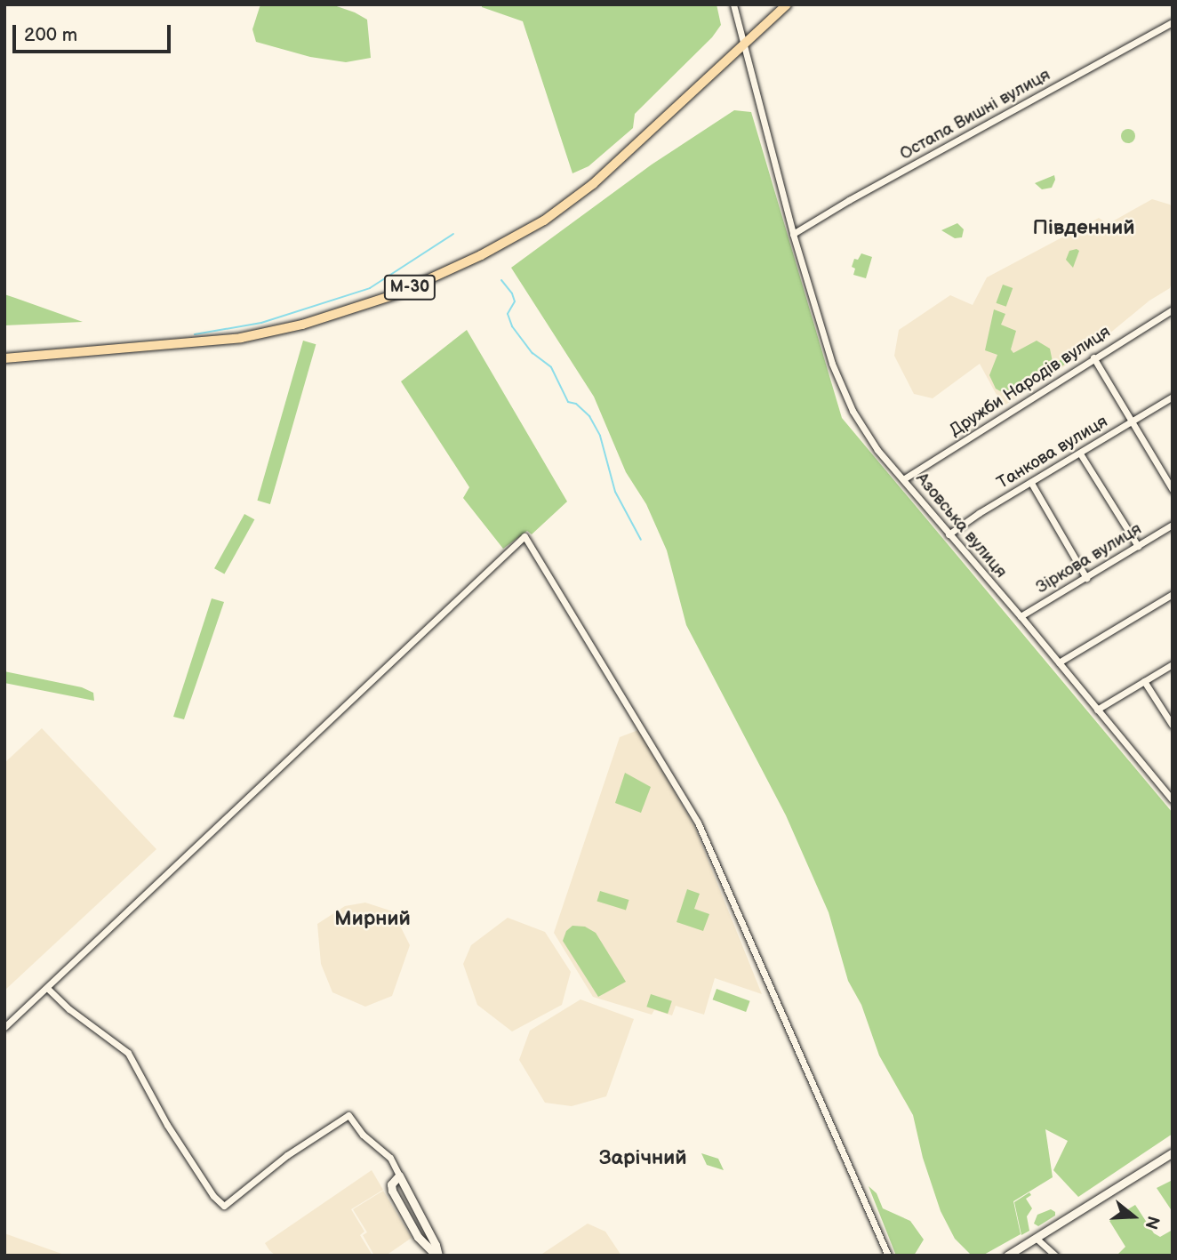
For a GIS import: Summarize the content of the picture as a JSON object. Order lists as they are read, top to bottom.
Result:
{
  "streets": {
    "highway": ["М-30"],
    "street": [
      "Остапа Вишні вулиця",
      "Дружби Народів вулиця",
      "Танкова вулиця",
      "Азовська вулиця",
      "Зіркова вулиця"
    ]
  },
  "crossings": [
    ["Остапа Вишні вулиця", "Азовська вулиця"],
    ["М-30", "Азовська вулиця"],
    ["Дружби Народів вулиця", "Азовська вулиця"],
    ["Танкова вулиця", "Азовська вулиця"],
    ["Азовська вулиця", "Зіркова вулиця"]
  ],
  "districts": ["Південний", "Мирний", "Зарічний"],
  "scale_bar": "200 m",
  "north": "right"
}
